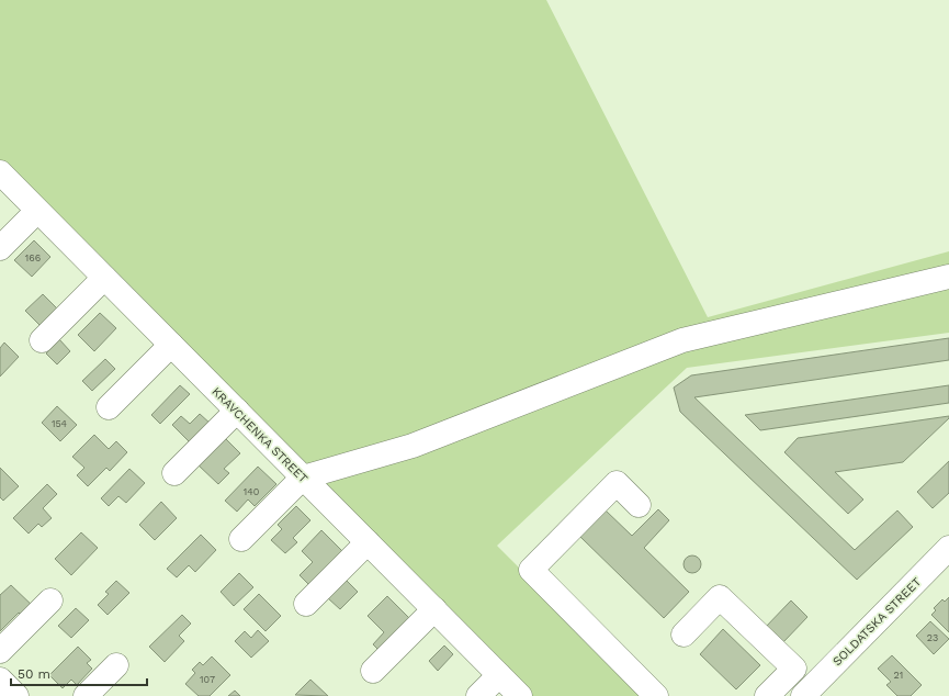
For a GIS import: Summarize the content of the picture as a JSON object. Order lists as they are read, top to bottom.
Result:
{
  "streets": {
    "street": ["KRAVCHENKA STREET", "SOLDATSKA STREET"]
  },
  "house_numbers": [
    "166",
    "154",
    "140",
    "23",
    "21",
    "107"
  ],
  "scale_bar": "50 m"
}
